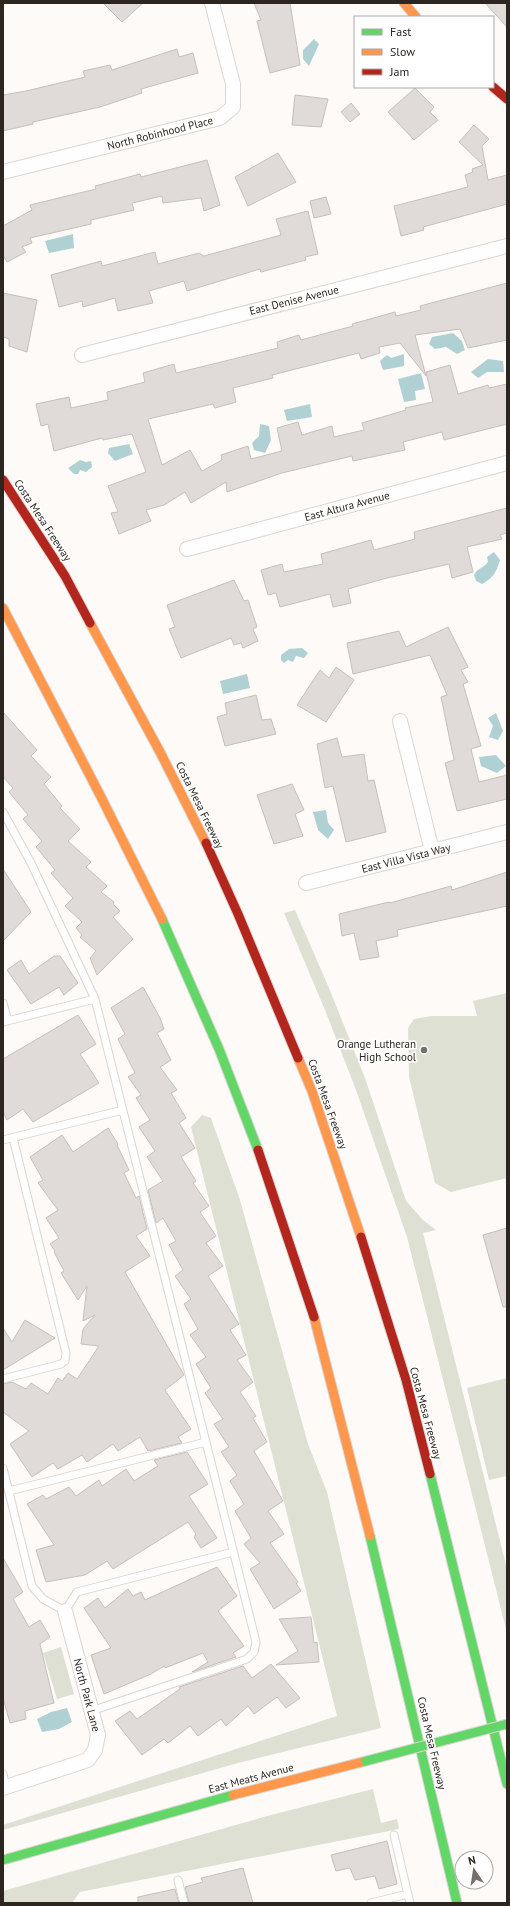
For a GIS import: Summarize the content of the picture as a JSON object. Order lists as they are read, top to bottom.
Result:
{
  "streets": {
    "main road": ["Costa Mesa Freeway", "East Meats Avenue"],
    "street": [
      "North Robinhood Place",
      "East Denise Avenue",
      "East Altura Avenue",
      "East Villa Vista Way",
      "North Park Lane"
    ]
  },
  "places": ["Orange Lutheran High School"],
  "legend": ["Fast", "Slow", "Jam"],
  "north": "top"
}
